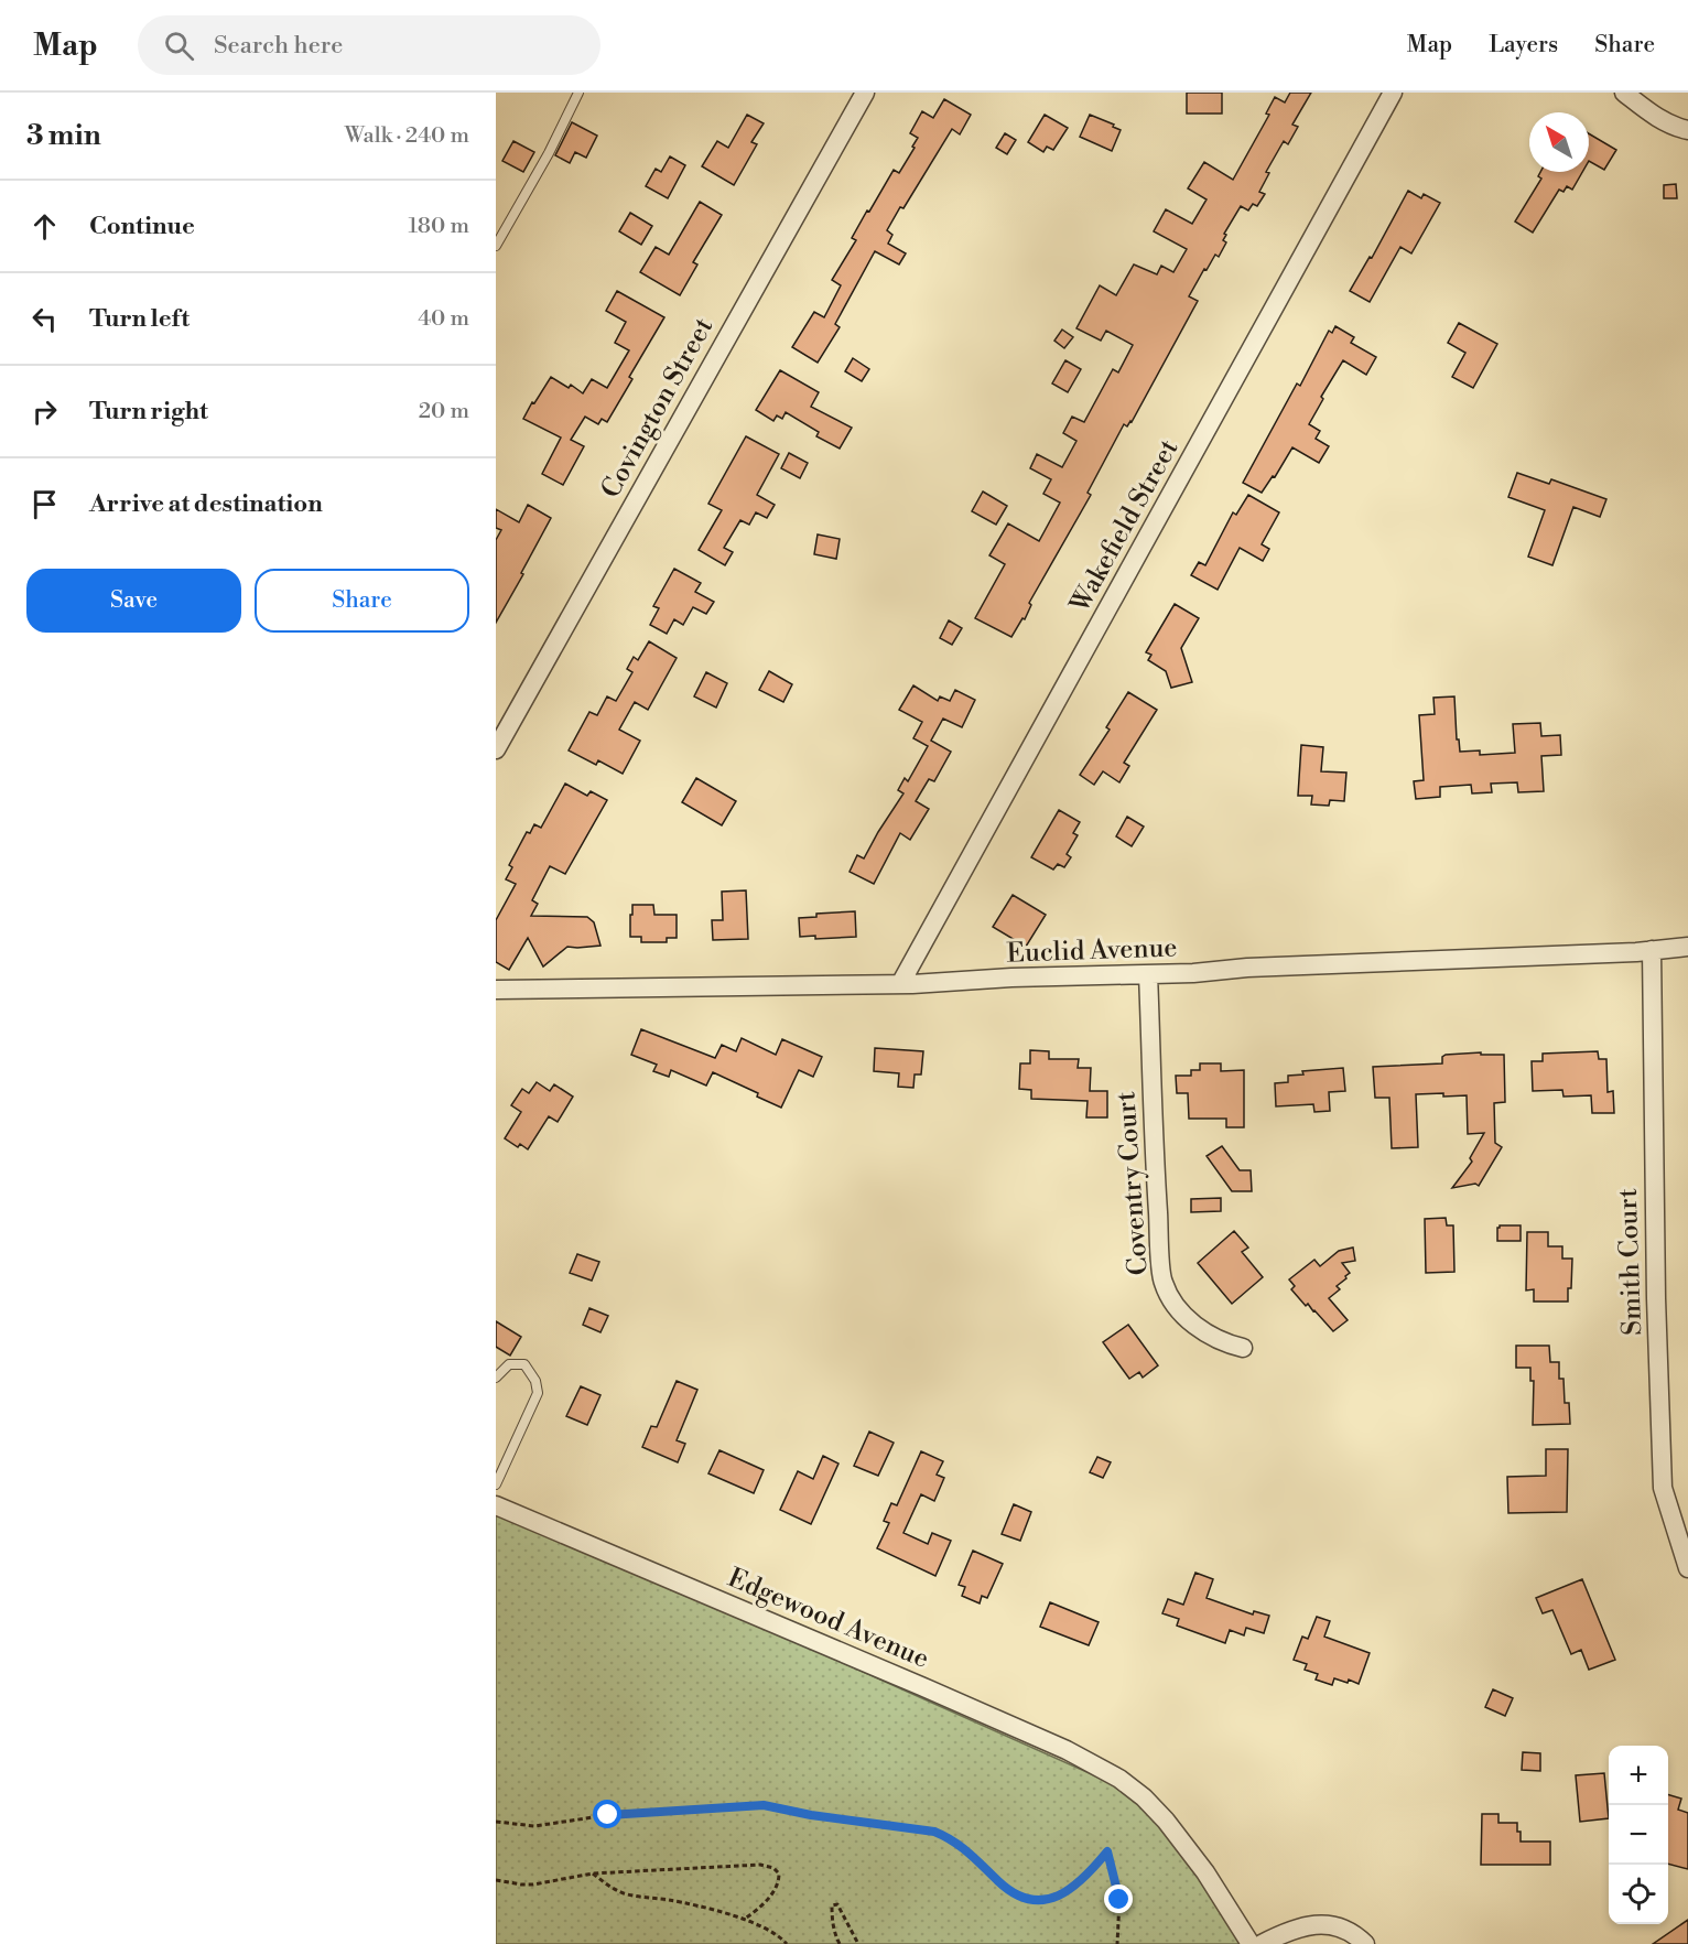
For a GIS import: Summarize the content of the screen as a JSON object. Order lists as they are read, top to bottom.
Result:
{
  "streets": {
    "street": [
      "Covington Street",
      "Wakefield Street",
      "Euclid Avenue",
      "Coventry Court",
      "Smith Court",
      "Edgewood Avenue"
    ]
  },
  "crossings": [
    ["Wakefield Street", "Euclid Avenue"],
    ["Euclid Avenue", "Coventry Court"],
    ["Euclid Avenue", "Smith Court"]
  ],
  "north": "top left",
  "page": {
    "header": "Map",
    "search": "Search here",
    "nav": ["Map", "Layers", "Share"],
    "heading": ["3 min", "Walk · 240 m"],
    "list": [
      ["Continue", "180 m"],
      ["Turn left", "40 m"],
      ["Turn right", "20 m"],
      "Arrive at destination"
    ],
    "buttons": ["Save", "Share"],
    "map_buttons": ["+", "−"]
  }
}
